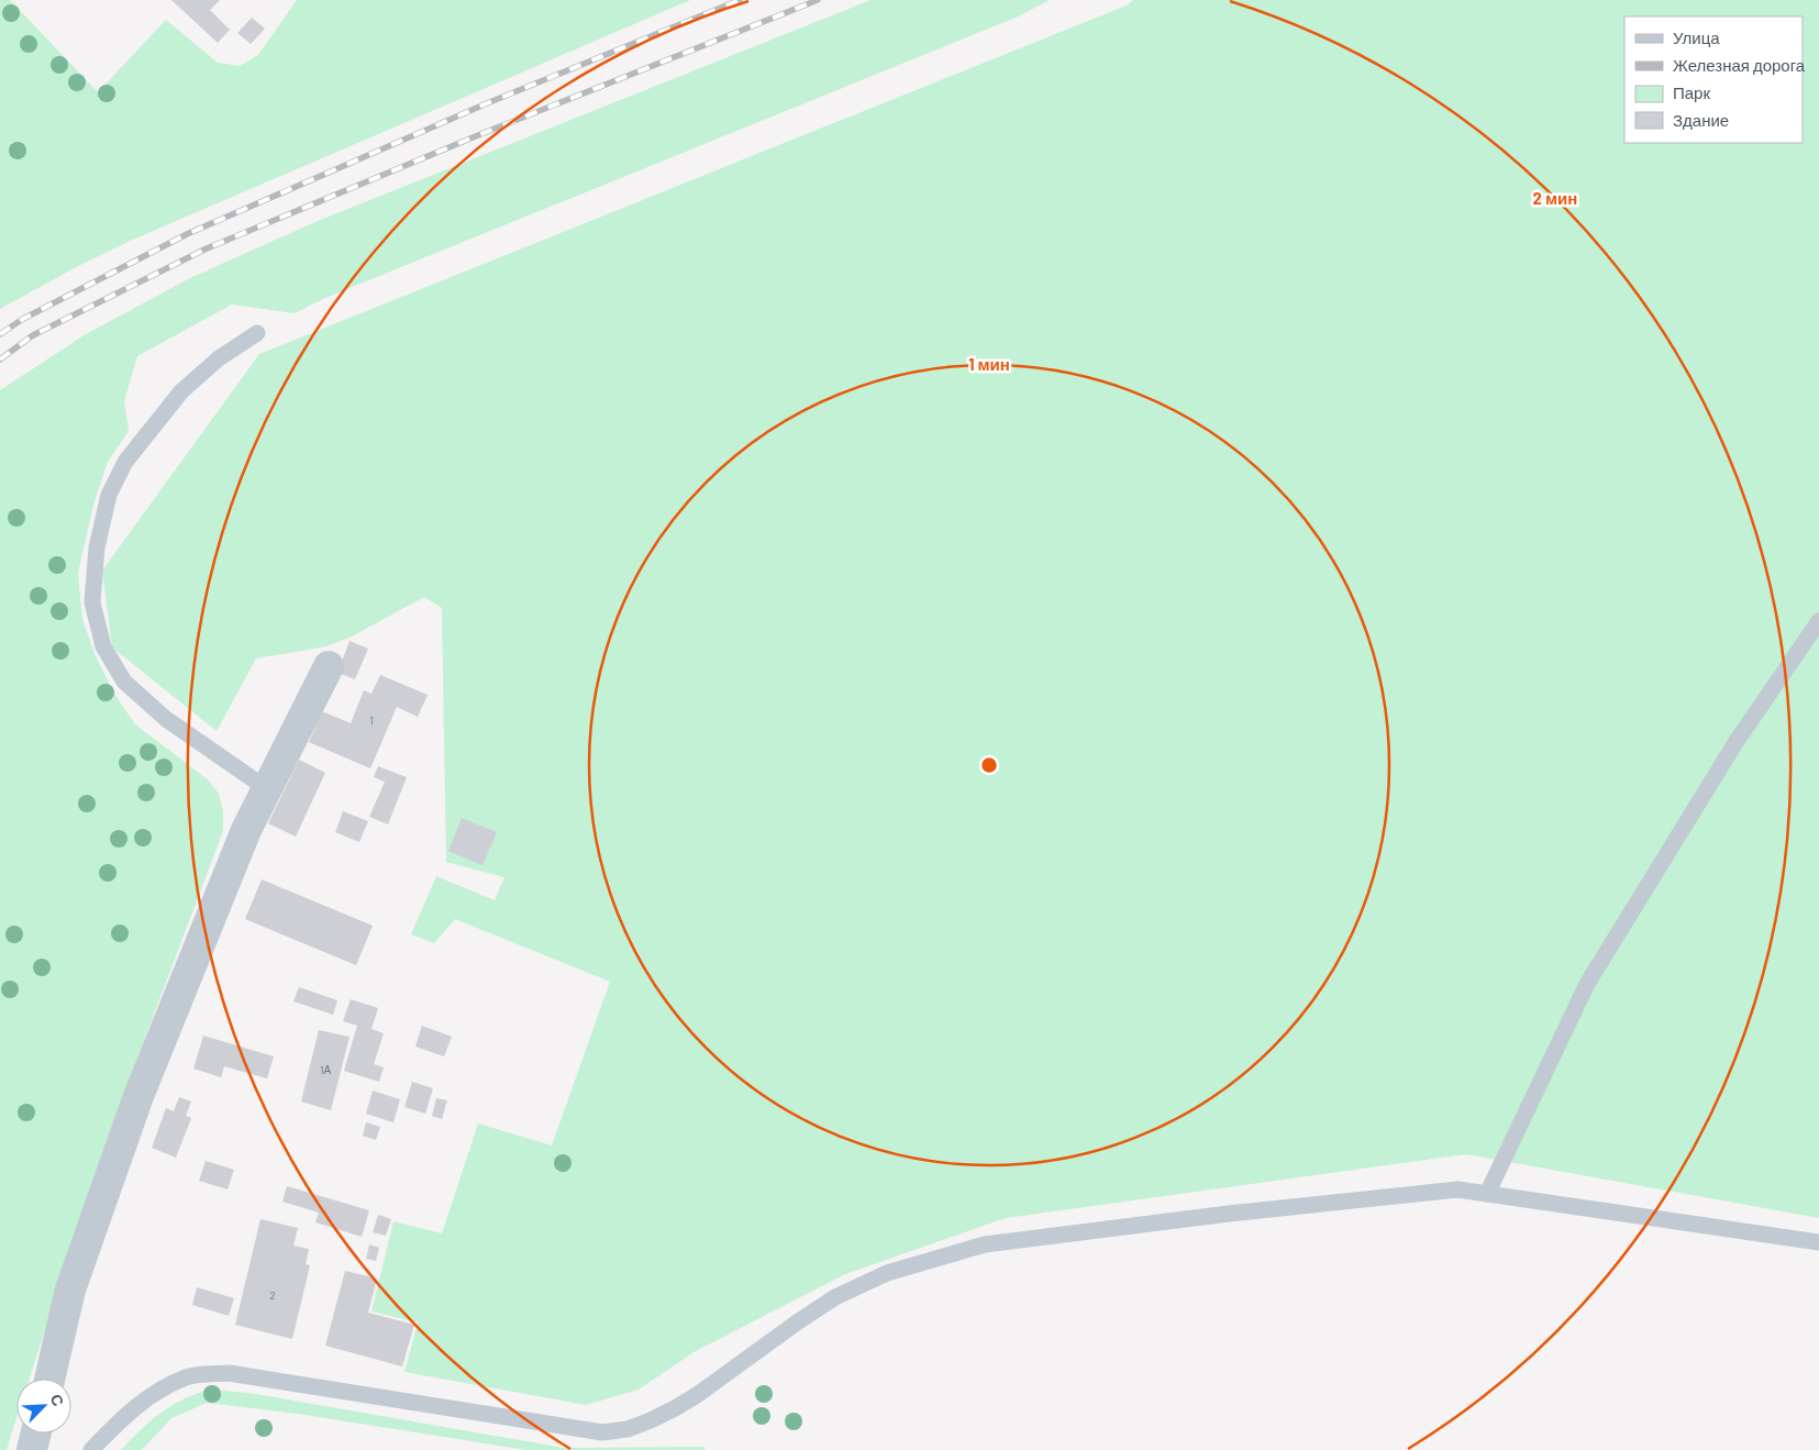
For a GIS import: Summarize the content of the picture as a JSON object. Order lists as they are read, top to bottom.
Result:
{
  "house_numbers": ["1", "1А", "2"],
  "legend": [
    "Улица",
    "Железная дорога",
    "Парк",
    "Здание"
  ],
  "north": "top right",
  "rings": ["2 мин", "1 мин"]
}
